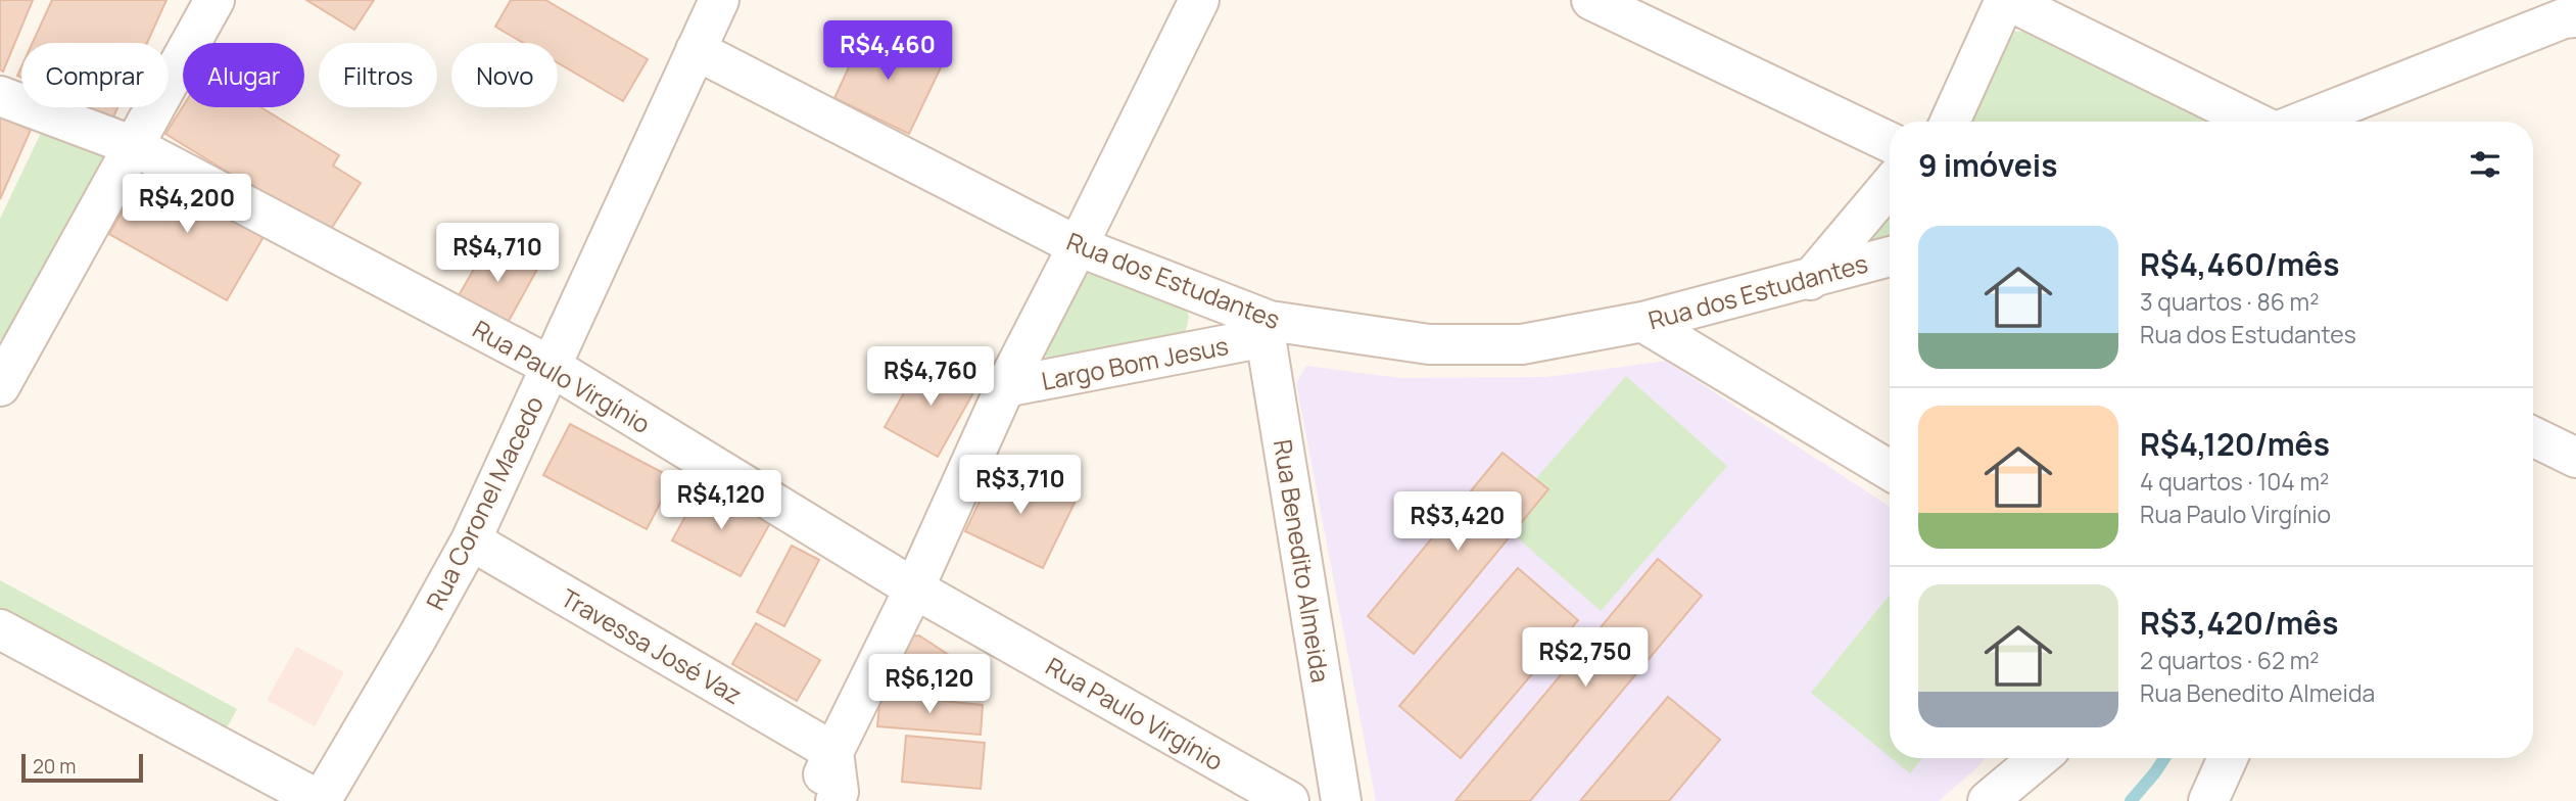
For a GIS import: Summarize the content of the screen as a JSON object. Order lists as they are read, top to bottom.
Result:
{
  "streets": {
    "street": [
      "Rua dos Estudantes",
      "Largo Bom Jesus",
      "Rua Paulo Virgínio",
      "Rua Coronel Macedo",
      "Rua Benedito Almeida",
      "Travessa José Vaz"
    ]
  },
  "crossings": [
    ["Rua dos Estudantes", "Largo Bom Jesus"],
    ["Rua dos Estudantes", "Rua Coronel Macedo"],
    ["Rua dos Estudantes", "Rua Benedito Almeida"],
    ["Largo Bom Jesus", "Rua Benedito Almeida"],
    ["Rua Paulo Virgínio", "Rua Coronel Macedo"],
    ["Rua Coronel Macedo", "Travessa José Vaz"]
  ],
  "scale_bar": "20 m",
  "page": {
    "price": [
      "R$4,460",
      "R$4,200",
      "R$4,710",
      "R$4,760",
      "R$3,710",
      "R$4,120",
      "R$3,420",
      "R$2,750",
      "R$6,120"
    ],
    "chip": [
      "Comprar",
      "Alugar",
      "Filtros",
      "Novo"
    ],
    "heading": "9 imóveis",
    "list": [
      {
        "name": "R$4,460/mês",
        "note": "3 quartos · 86 m² · Rua dos Estudantes"
      },
      {
        "name": "R$4,120/mês",
        "note": "4 quartos · 104 m² · Rua Paulo Virgínio"
      },
      {
        "name": "R$3,420/mês",
        "note": "2 quartos · 62 m² · Rua Benedito Almeida"
      }
    ],
    "scale": "20 m"
  }
}
